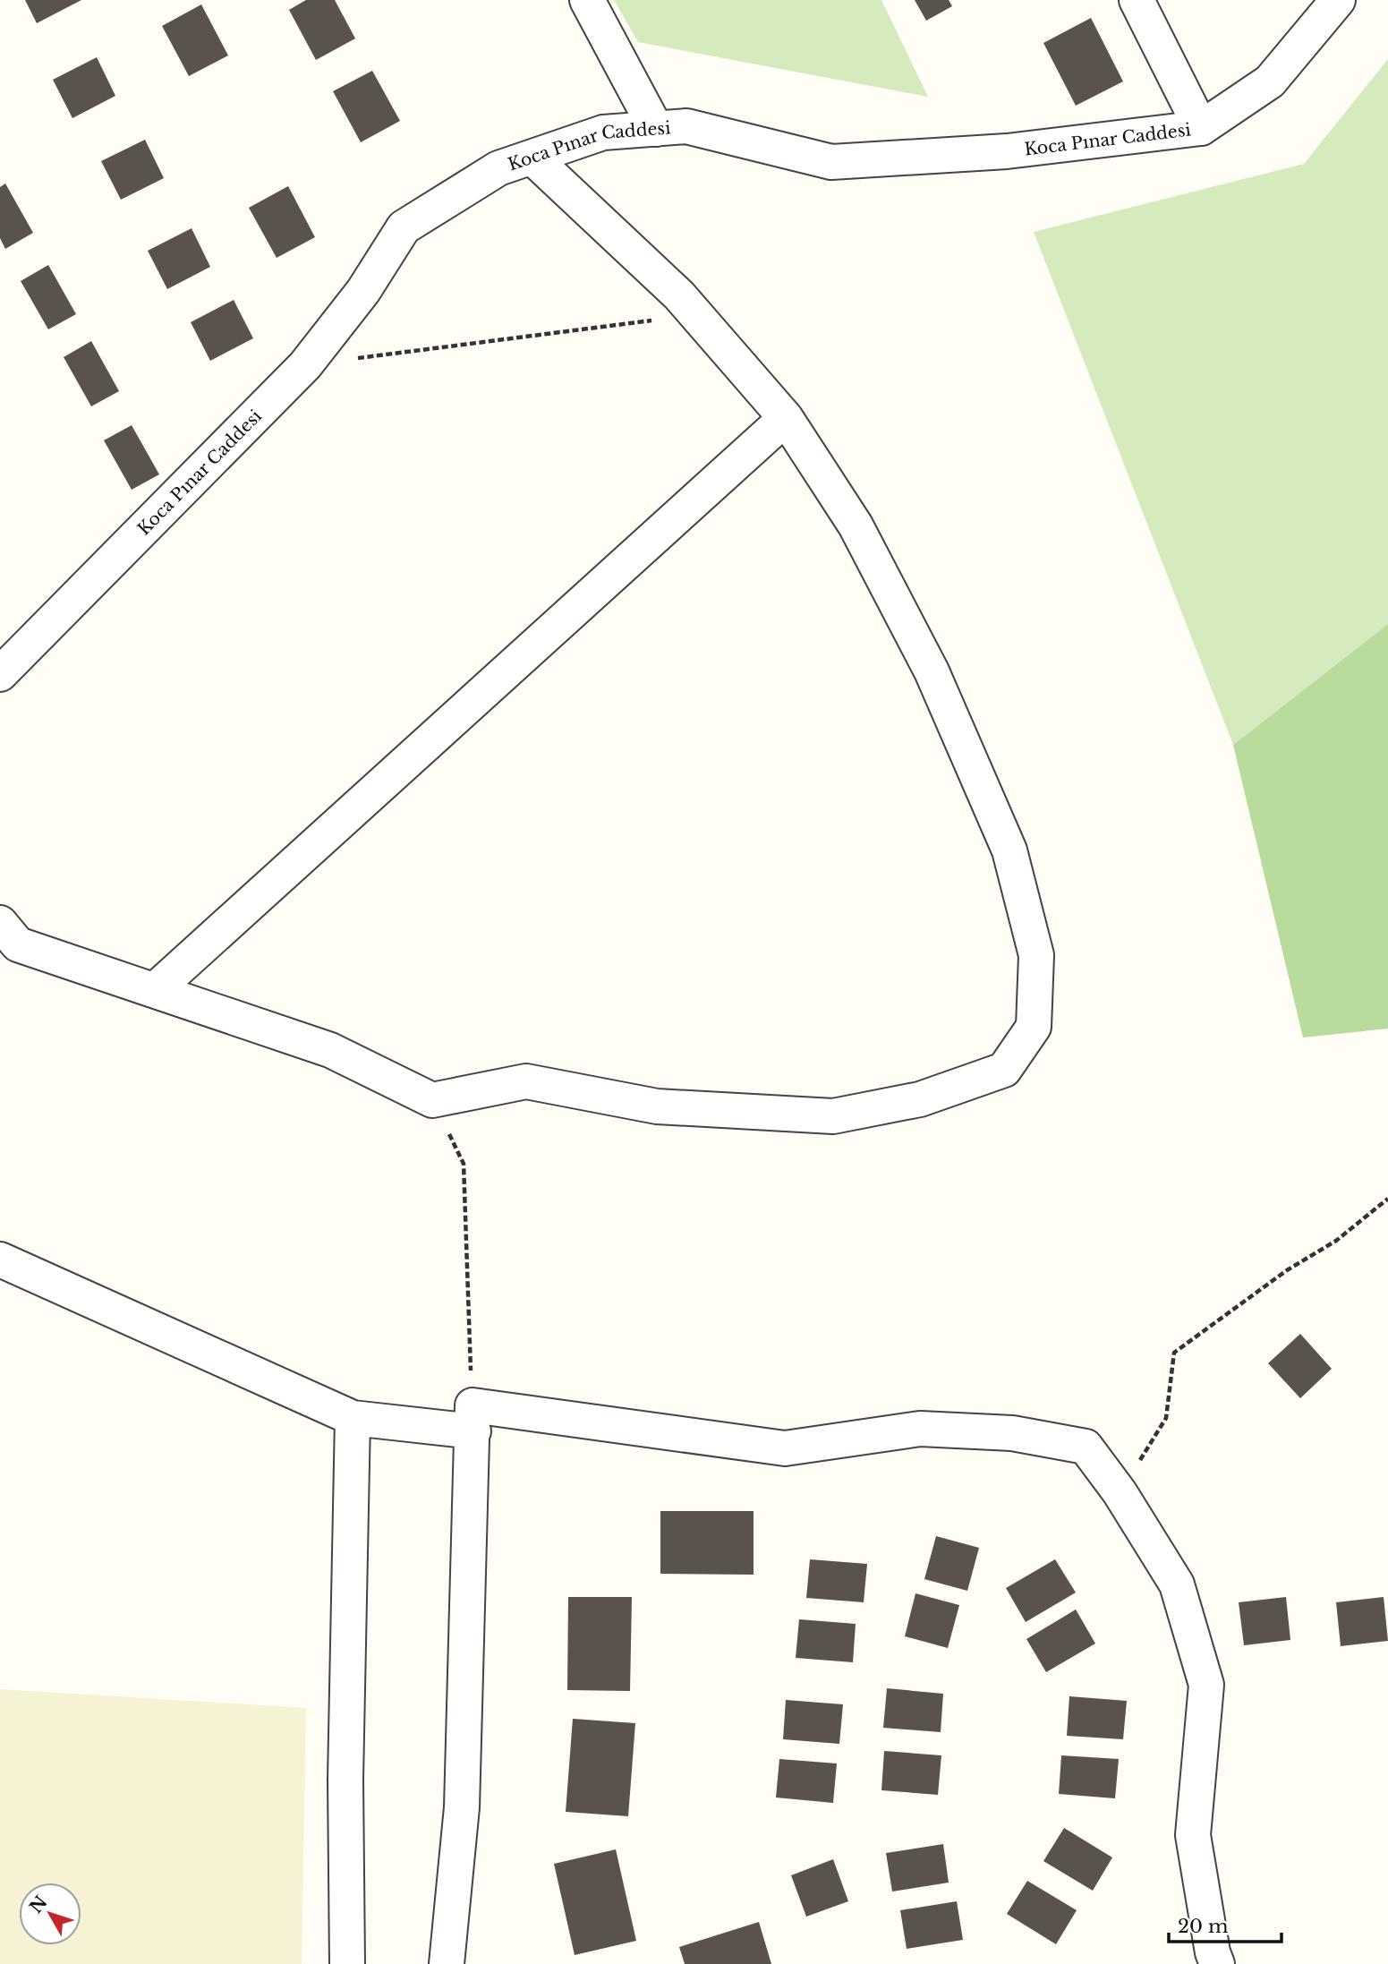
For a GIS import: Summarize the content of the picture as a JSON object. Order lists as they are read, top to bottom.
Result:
{
  "streets": {
    "street": ["Koca Pınar Caddesi"]
  },
  "scale_bar": "20 m",
  "north": "top left"
}
